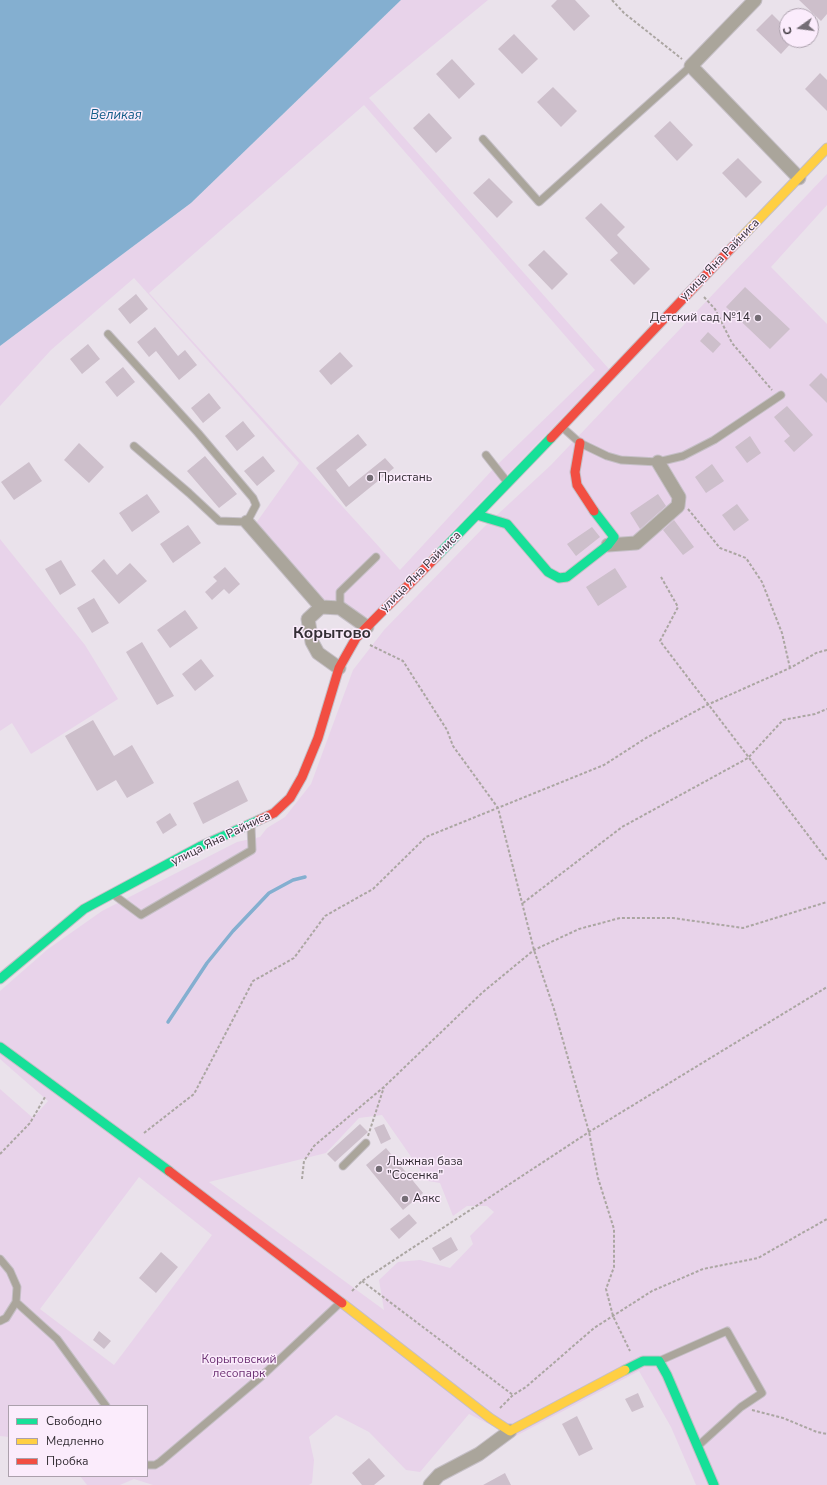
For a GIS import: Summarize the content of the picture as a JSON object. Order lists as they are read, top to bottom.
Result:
{
  "streets": {
    "street": ["улица Яна Райниса"]
  },
  "districts": ["Корытово"],
  "water": ["Великая"],
  "parks": ["Корытовский лесопарк"],
  "places": [
    "Детский сад №14",
    "Пристань",
    "Лыжная база \"Сосенка\"",
    "Аякс"
  ],
  "legend": ["Свободно", "Медленно", "Пробка"],
  "north": "left"
}
